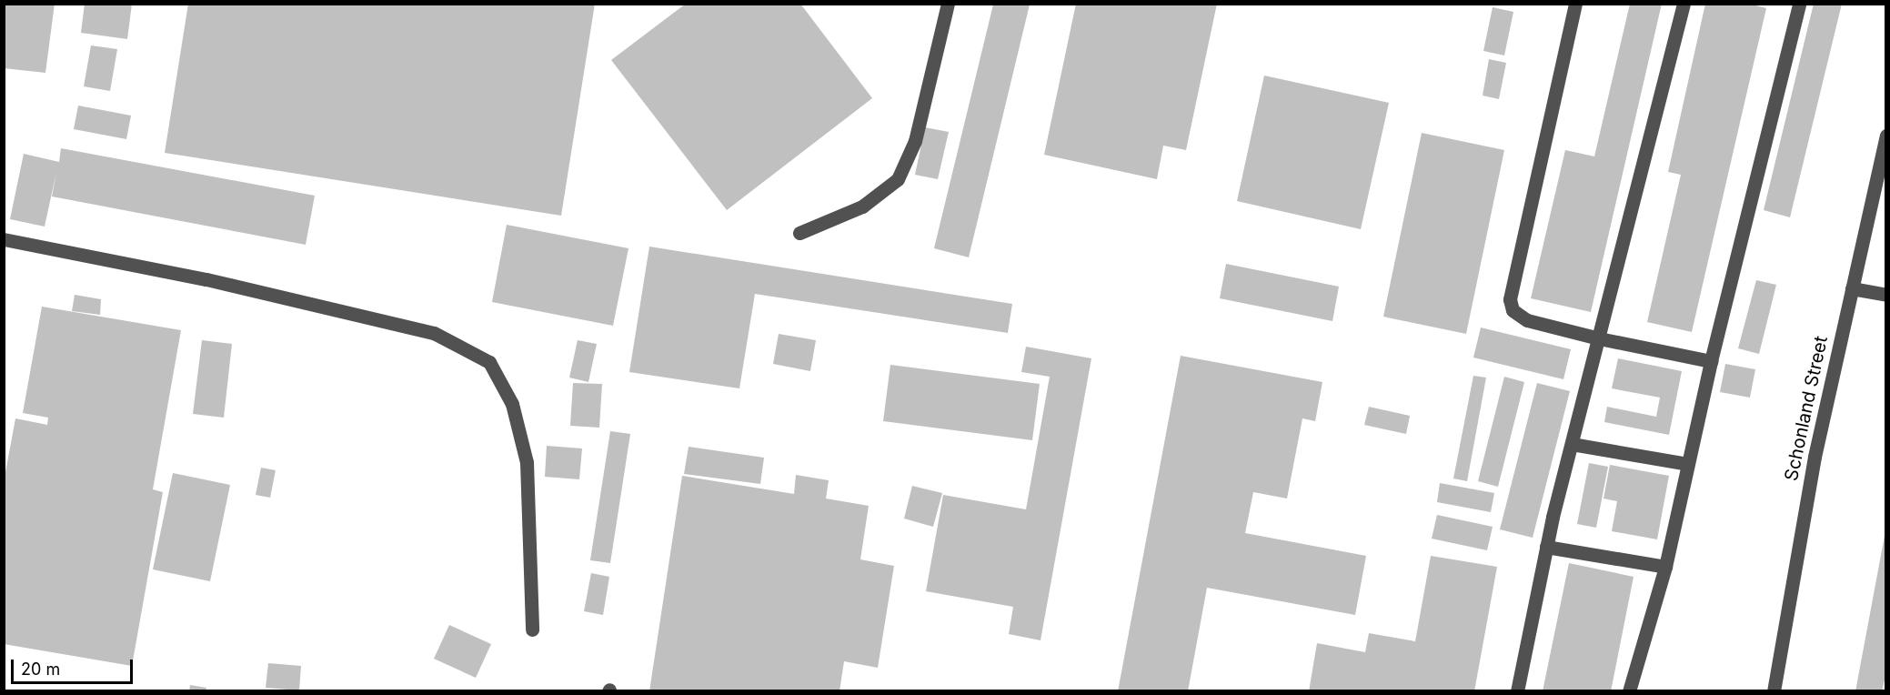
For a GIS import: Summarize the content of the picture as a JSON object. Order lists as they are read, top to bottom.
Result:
{
  "streets": {
    "street": ["Schonland Street"]
  },
  "scale_bar": "20 m"
}
